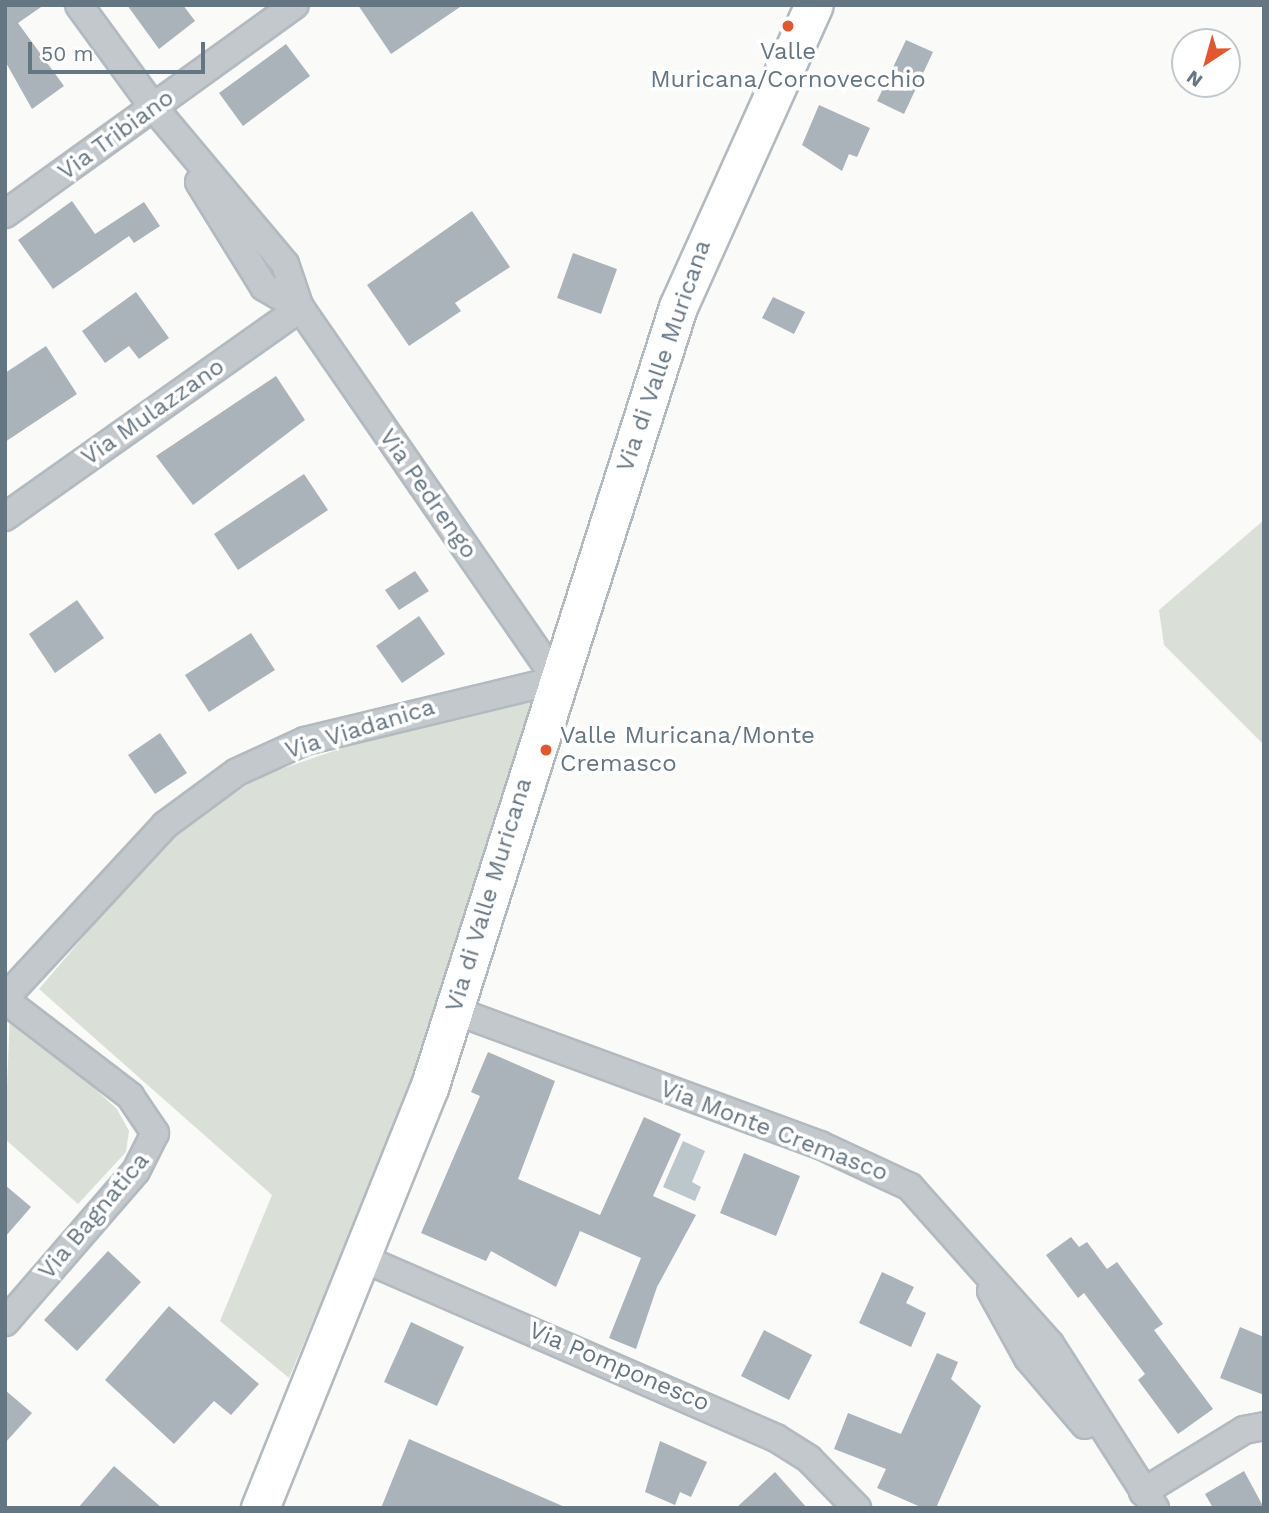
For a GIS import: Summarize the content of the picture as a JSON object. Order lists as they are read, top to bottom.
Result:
{
  "streets": {
    "street": [
      "Via Tribiano",
      "Via di Valle Muricana",
      "Via Mulazzano",
      "Via Pedrengo",
      "Via Viadanica",
      "Via Monte Cremasco",
      "Via Bagnatica",
      "Via Pomponesco"
    ]
  },
  "crossings": [
    ["Via Tribiano", "Via Pedrengo"],
    ["Via di Valle Muricana", "Via Pedrengo"],
    ["Via di Valle Muricana", "Via Viadanica"],
    ["Via di Valle Muricana", "Via Monte Cremasco"],
    ["Via di Valle Muricana", "Via Pomponesco"],
    ["Via Mulazzano", "Via Pedrengo"],
    ["Via Pedrengo", "Via Viadanica"],
    ["Via Viadanica", "Via Bagnatica"]
  ],
  "places": ["Valle Muricana/Cornovecchio", "Valle Muricana/Monte Cremasco"],
  "scale_bar": "50 m",
  "north": "bottom left"
}
